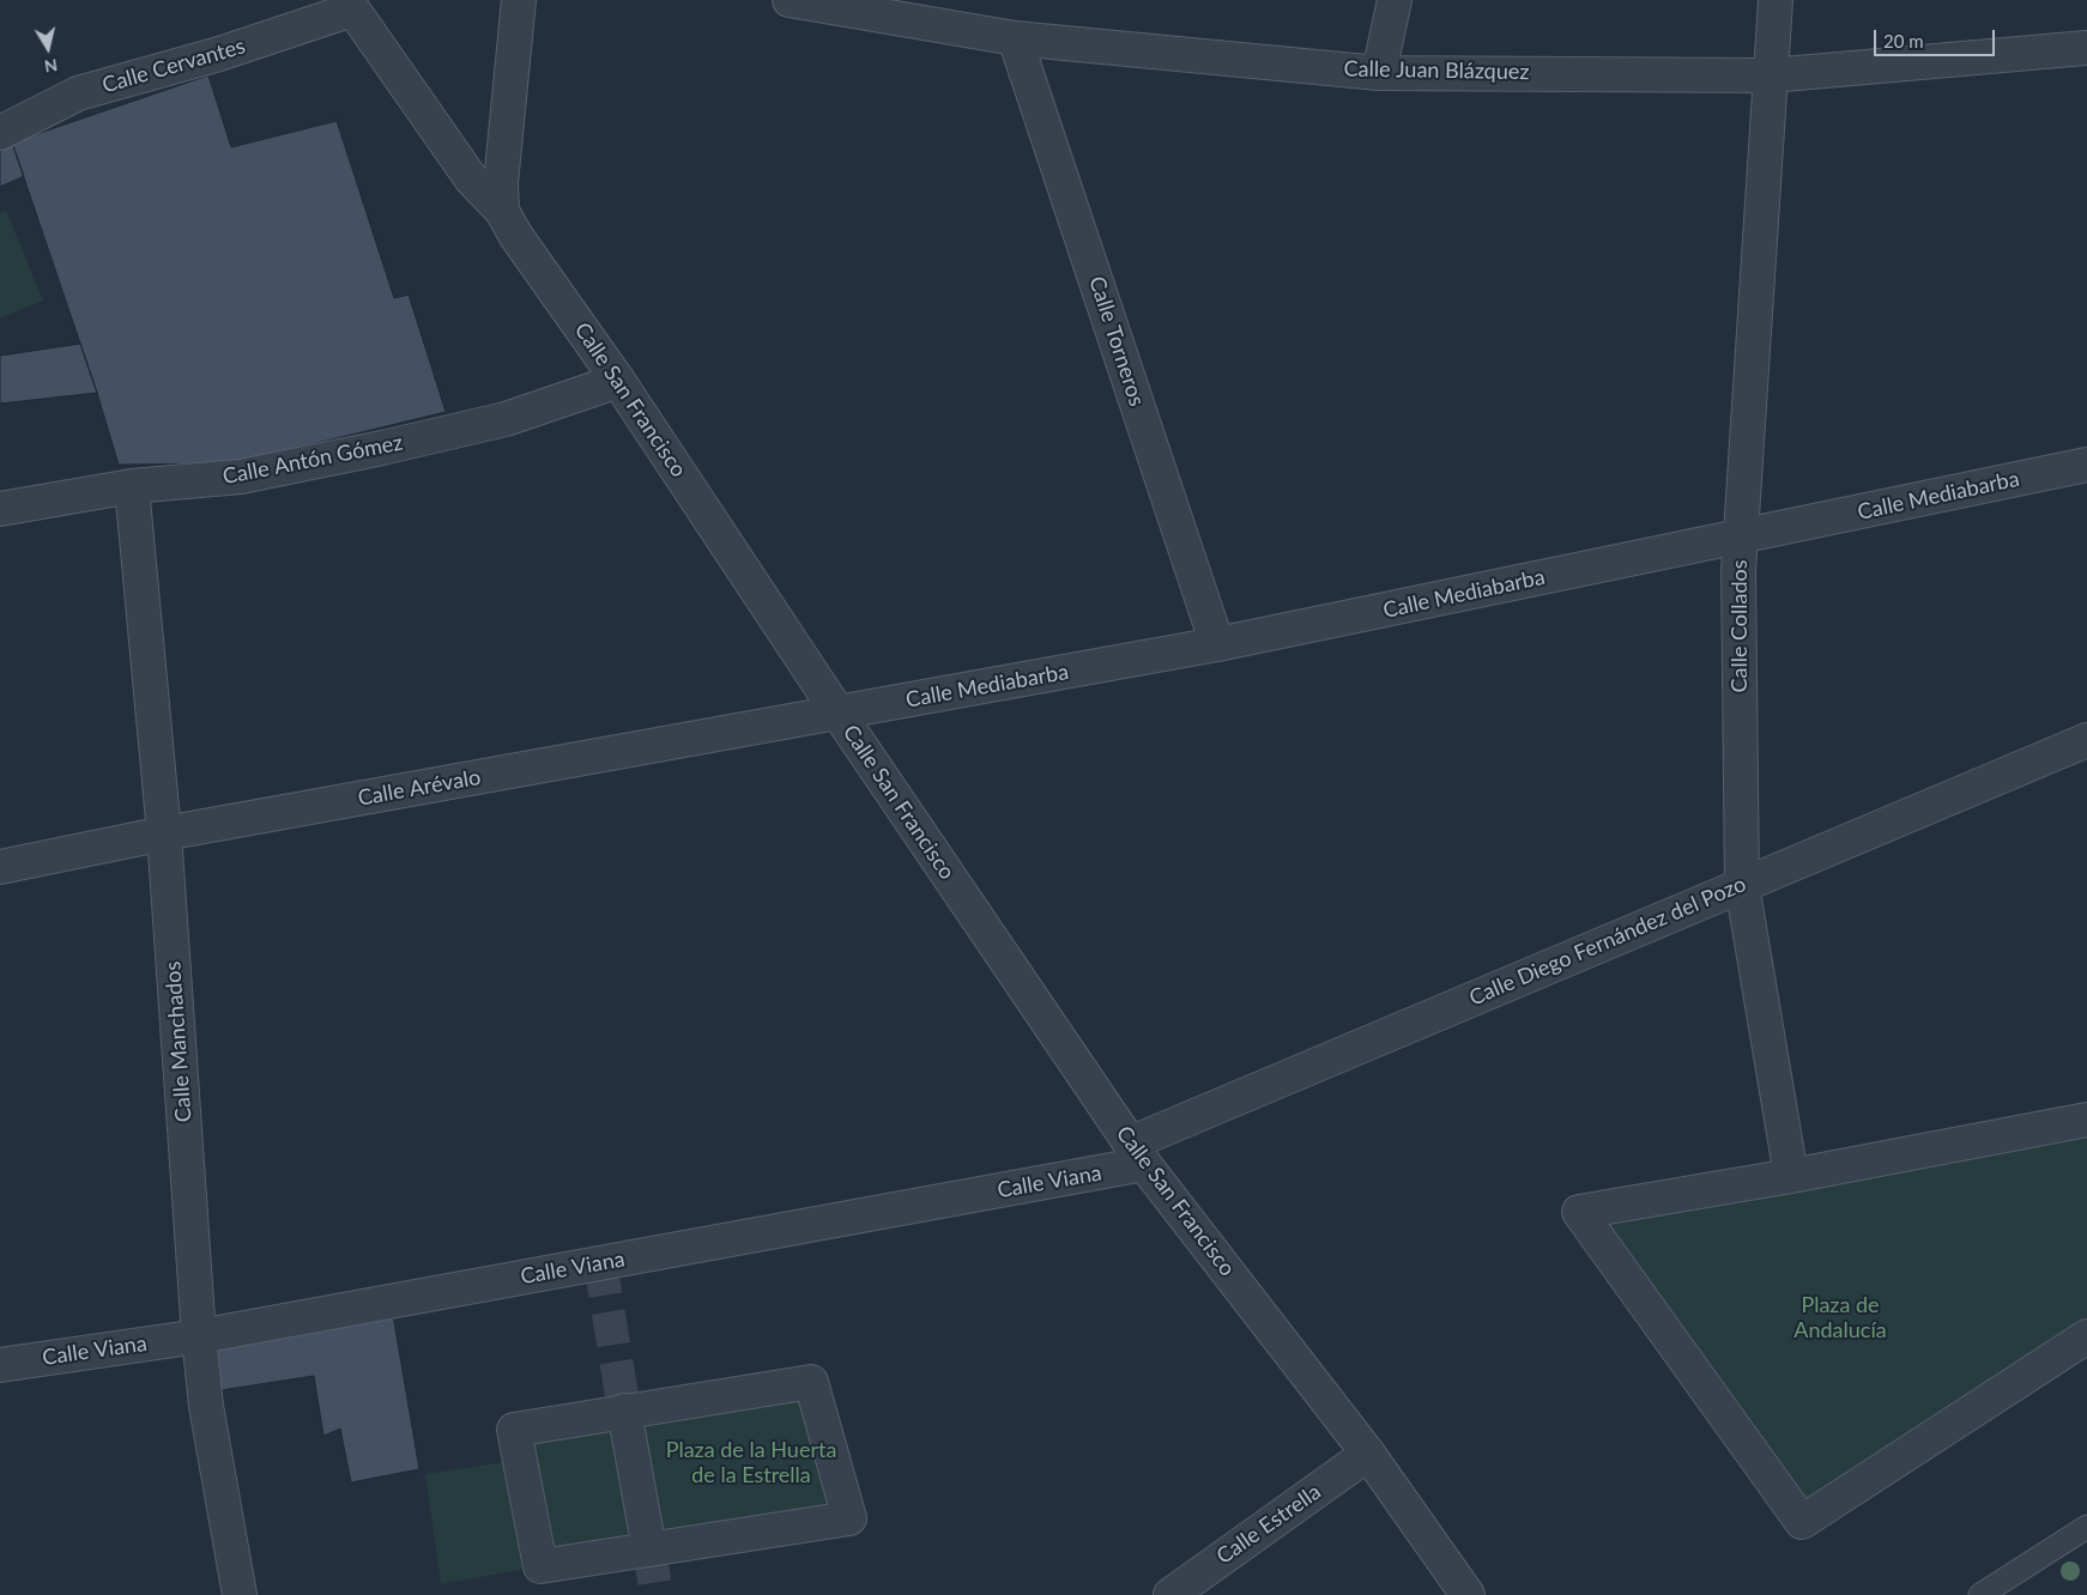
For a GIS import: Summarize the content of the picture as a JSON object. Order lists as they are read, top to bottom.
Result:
{
  "streets": {
    "street": [
      "Calle Cervantes",
      "Calle Juan Blázquez",
      "Calle Torneros",
      "Calle San Francisco",
      "Calle Antón Gómez",
      "Calle Mediabarba",
      "Calle Collados",
      "Calle Arévalo",
      "Calle Diego Fernández del Pozo",
      "Calle Manchados",
      "Calle Viana",
      "Calle Estrella"
    ]
  },
  "crossings": [
    ["Calle Cervantes", "Calle San Francisco"],
    ["Calle Juan Blázquez", "Calle Torneros"],
    ["Calle Juan Blázquez", "Calle Collados"],
    ["Calle Torneros", "Calle Mediabarba"],
    ["Calle San Francisco", "Calle Antón Gómez"],
    ["Calle San Francisco", "Calle Mediabarba"],
    ["Calle San Francisco", "Calle Arévalo"],
    ["Calle San Francisco", "Calle Diego Fernández del Pozo"],
    ["Calle San Francisco", "Calle Viana"],
    ["Calle San Francisco", "Calle Estrella"],
    ["Calle Antón Gómez", "Calle Manchados"],
    ["Calle Mediabarba", "Calle Collados"],
    ["Calle Mediabarba", "Calle Arévalo"],
    ["Calle Collados", "Calle Diego Fernández del Pozo"],
    ["Calle Arévalo", "Calle Manchados"],
    ["Calle Diego Fernández del Pozo", "Calle Viana"],
    ["Calle Manchados", "Calle Viana"]
  ],
  "parks": ["Plaza de Andalucía", "Plaza de la Huerta de la Estrella"],
  "scale_bar": "20 m",
  "north": "bottom"
}
